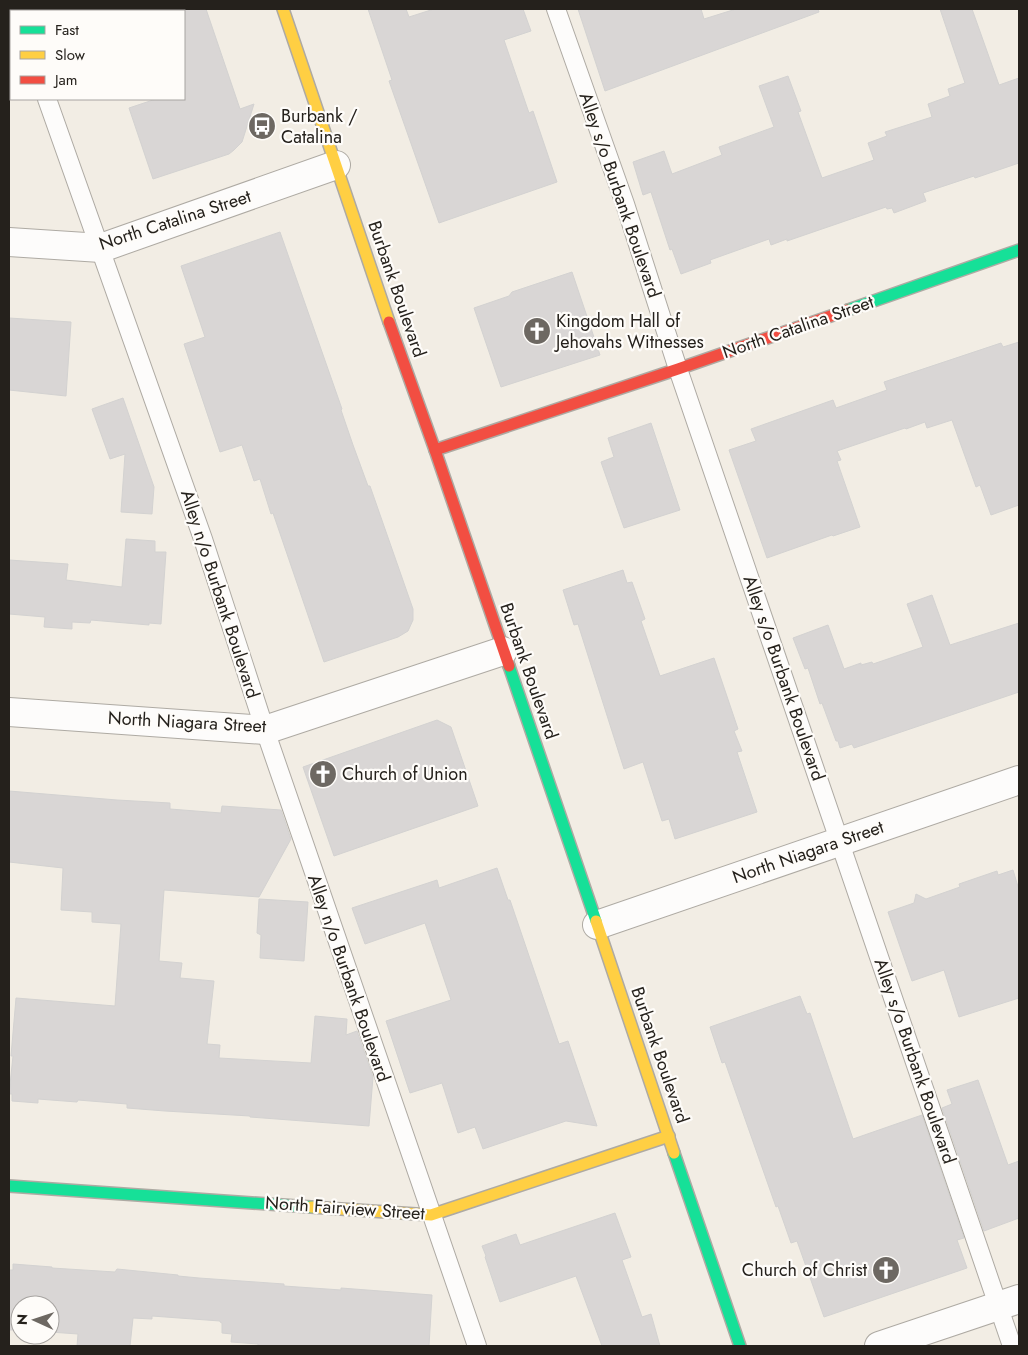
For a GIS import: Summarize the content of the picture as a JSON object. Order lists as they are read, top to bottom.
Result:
{
  "streets": {
    "main road": ["North Catalina Street", "Burbank Boulevard", "North Fairview Street"],
    "street": ["North Niagara Street"],
    "lane": ["Alley s/o Burbank Boulevard", "Alley n/o Burbank Boulevard"]
  },
  "crossings": [
    ["Alley s/o Burbank Boulevard", "North Catalina Street"],
    ["Alley s/o Burbank Boulevard", "North Niagara Street"],
    ["North Catalina Street", "Burbank Boulevard"],
    ["North Catalina Street", "Alley n/o Burbank Boulevard"],
    ["Burbank Boulevard", "North Niagara Street"],
    ["Burbank Boulevard", "North Fairview Street"],
    ["Alley n/o Burbank Boulevard", "North Niagara Street"],
    ["Alley n/o Burbank Boulevard", "North Fairview Street"]
  ],
  "places": {
    "bus stop": ["Burbank / Catalina"],
    "church": ["Kingdom Hall of Jehovahs Witnesses", "Church of Union", "Church of Christ"]
  },
  "legend": ["Fast", "Slow", "Jam"],
  "north": "left"
}
